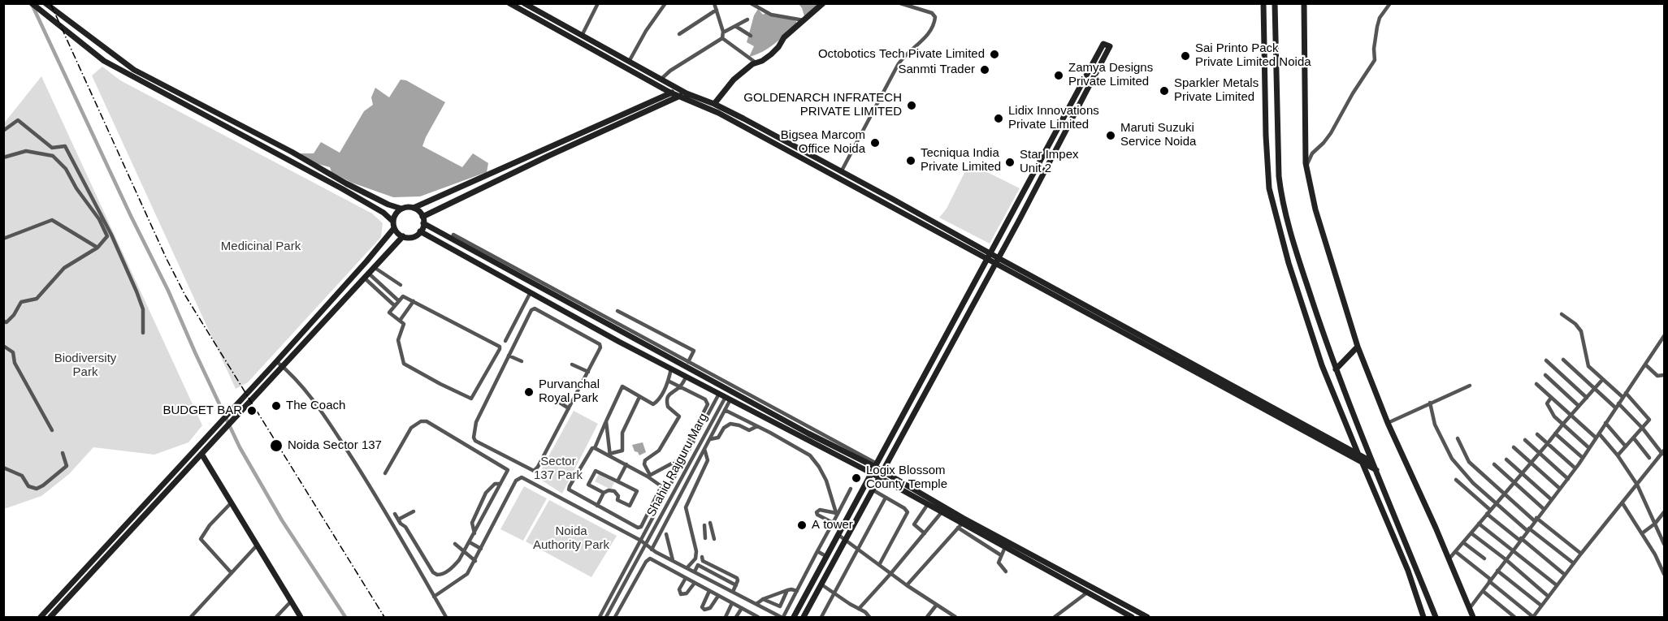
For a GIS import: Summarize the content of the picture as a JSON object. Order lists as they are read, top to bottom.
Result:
{
  "streets": {
    "street": ["Shahid Rajguru Marg"]
  },
  "parks": [
    "Medicinal Park",
    "Biodiversity Park",
    "Sector 137 Park",
    "Noida Authority Park"
  ],
  "places": [
    "Octobotics Tech Pivate Limited",
    "Sai Printo Pack Private Limited Noida",
    "Sanmti Trader",
    "Zamya Designs Private Limited",
    "Sparkler Metals Private Limited",
    "GOLDENARCH INFRATECH PRIVATE LIMITED",
    "Lidix Innovations Private Limited",
    "Maruti Suzuki Service Noida",
    "Bigsea Marcom Office Noida",
    "Tecniqua India Private Limited",
    "Star Impex Unit 2",
    "Purvanchal Royal Park",
    "The Coach",
    "BUDGET BAR",
    "Noida Sector 137",
    "Logix Blossom County Temple",
    "A tower"
  ]
}
